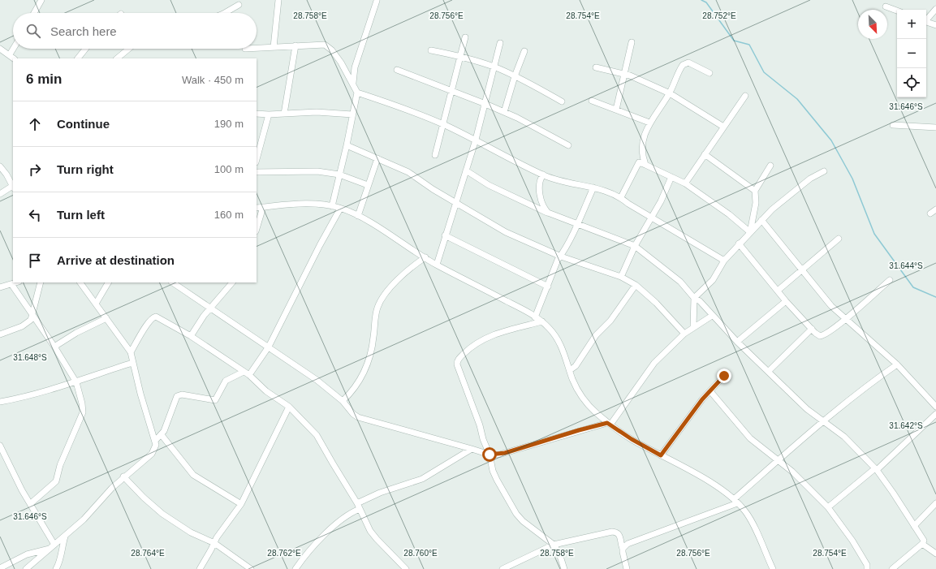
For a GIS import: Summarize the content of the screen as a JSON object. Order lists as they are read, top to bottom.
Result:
{
  "north": "bottom right",
  "page": {
    "map_buttons": ["+", "−"],
    "search": "Search here",
    "heading": ["6 min", "Walk · 450 m"],
    "list": [
      ["Continue", "190 m"],
      ["Turn right", "100 m"],
      ["Turn left", "160 m"],
      "Arrive at destination"
    ]
  },
  "coordinates": [
    "28.758°E",
    "28.756°E",
    "28.754°E",
    "28.752°E",
    "31.646°S",
    "31.644°S",
    "31.648°S",
    "31.642°S",
    "28.764°E",
    "28.762°E",
    "28.760°E"
  ]
}
